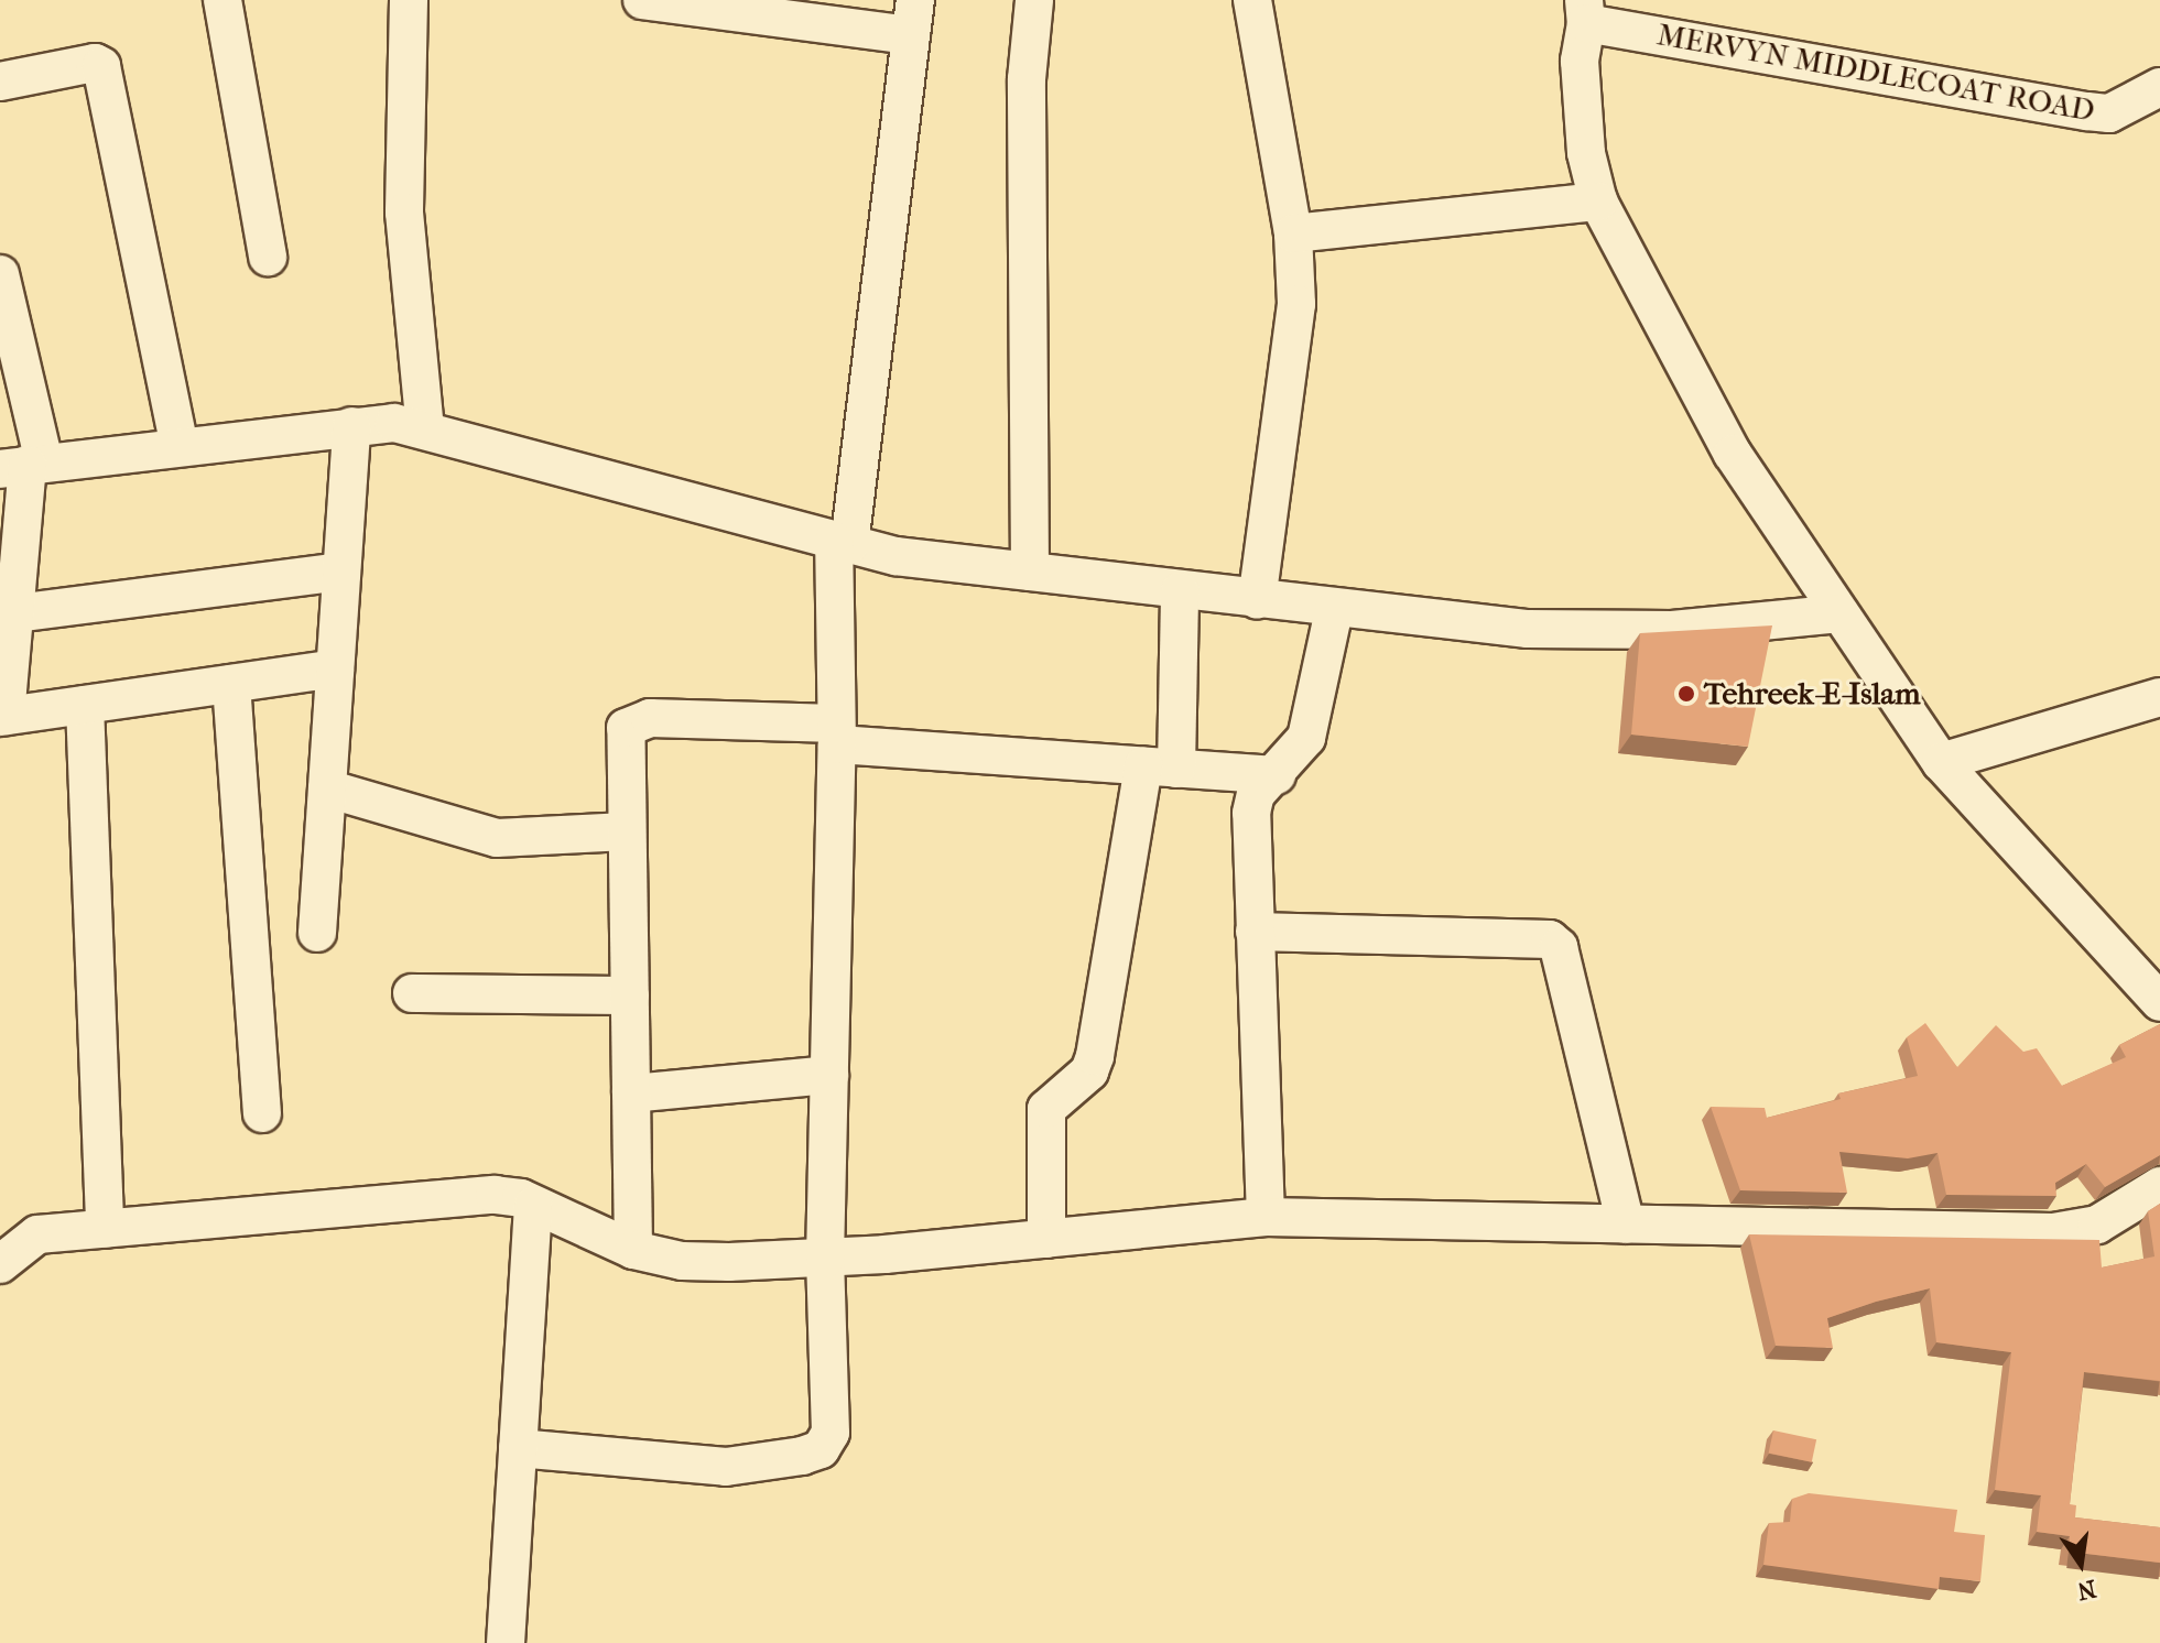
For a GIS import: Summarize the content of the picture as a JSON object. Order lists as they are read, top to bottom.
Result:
{
  "streets": {
    "street": ["MERVYN MIDDLECOAT ROAD"]
  },
  "places": ["Tehreek-E-Islam"],
  "north": "bottom"
}
